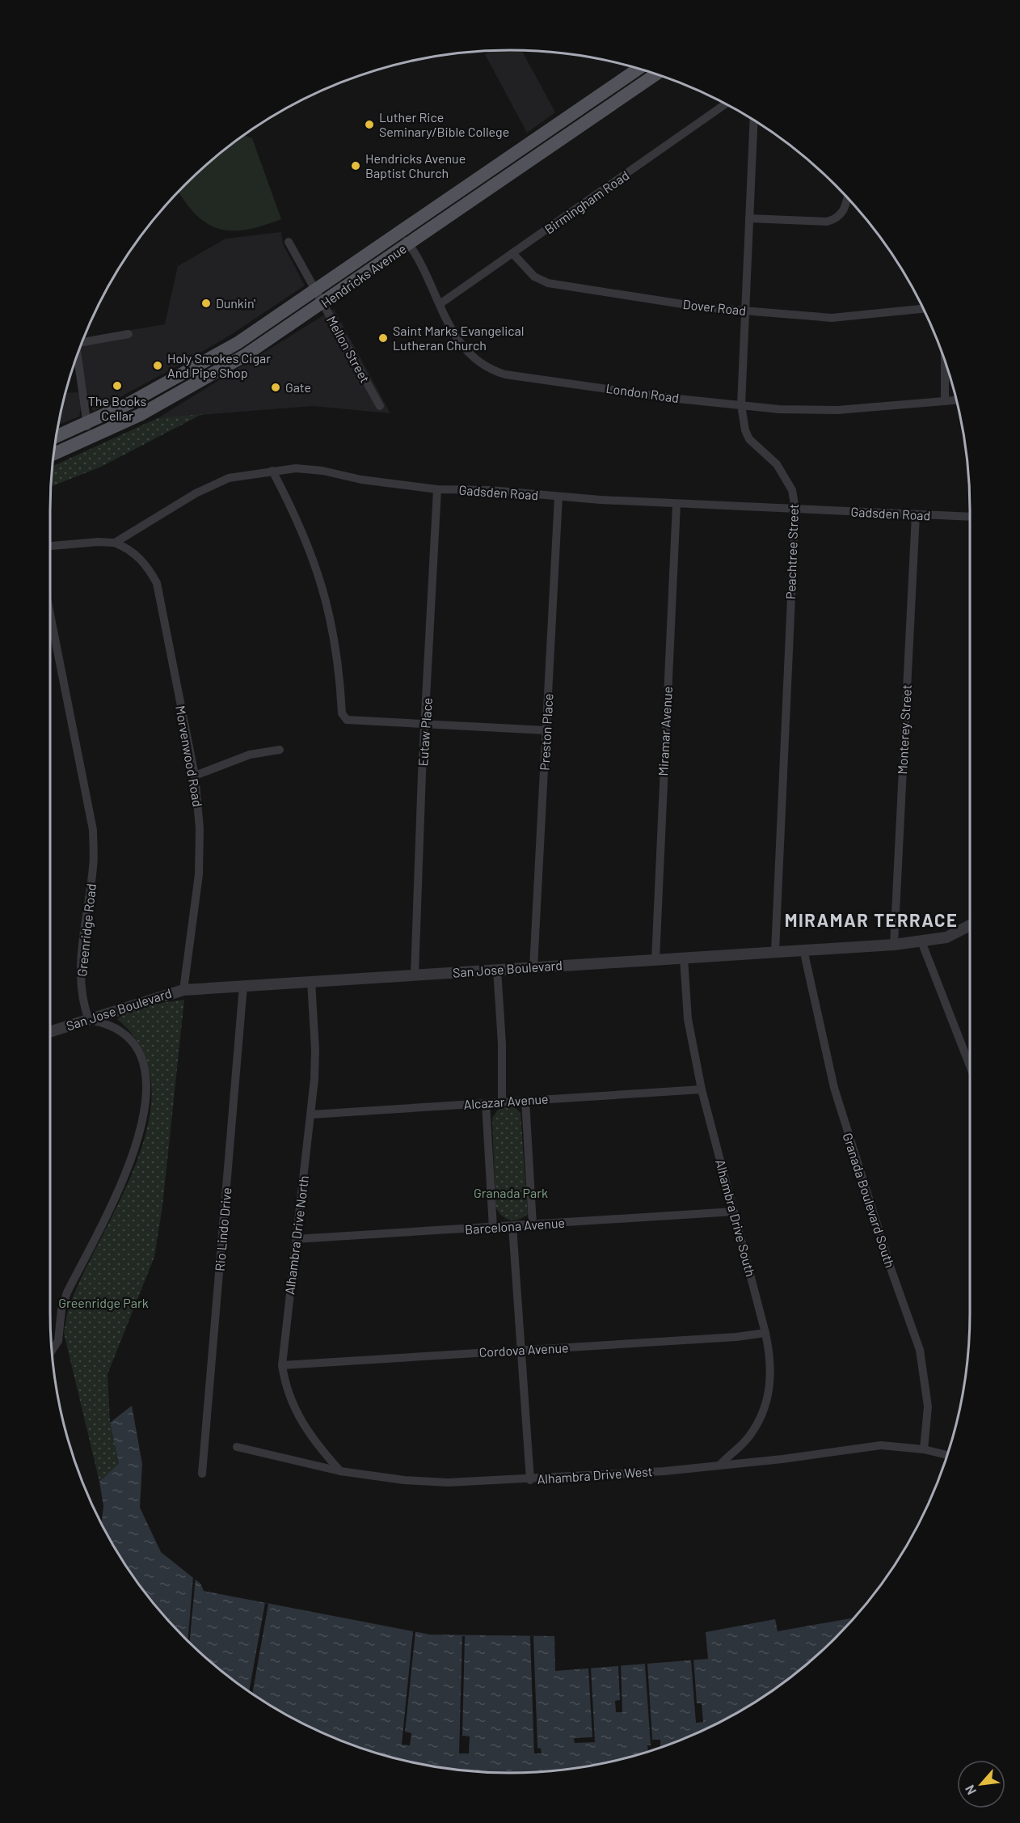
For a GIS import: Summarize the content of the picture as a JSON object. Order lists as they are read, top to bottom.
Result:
{
  "streets": {
    "main road": ["Hendricks Avenue"],
    "street": [
      "Birmingham Road",
      "Dover Road",
      "Mellon Street",
      "London Road",
      "Gadsden Road",
      "Peachtree Street",
      "Monterey Street",
      "Miramar Avenue",
      "Eutaw Place",
      "Preston Place",
      "Morvenwood Road",
      "Greenridge Road",
      "San Jose Boulevard",
      "Alcazar Avenue",
      "Granada Boulevard South",
      "Alhambra Drive South",
      "Barcelona Avenue",
      "Rio Lindo Drive",
      "Alhambra Drive North",
      "Cordova Avenue",
      "Alhambra Drive West"
    ]
  },
  "crossings": [
    ["Birmingham Road", "Dover Road"],
    ["Birmingham Road", "London Road"],
    ["Hendricks Avenue", "Mellon Street"],
    ["Hendricks Avenue", "London Road"],
    ["Dover Road", "Peachtree Street"],
    ["London Road", "Peachtree Street"],
    ["Gadsden Road", "Peachtree Street"],
    ["Gadsden Road", "Monterey Street"],
    ["Gadsden Road", "Miramar Avenue"],
    ["Gadsden Road", "Eutaw Place"],
    ["Gadsden Road", "Preston Place"],
    ["Gadsden Road", "Morvenwood Road"],
    ["Peachtree Street", "San Jose Boulevard"],
    ["Monterey Street", "San Jose Boulevard"],
    ["Miramar Avenue", "San Jose Boulevard"],
    ["Eutaw Place", "San Jose Boulevard"],
    ["Preston Place", "San Jose Boulevard"],
    ["Morvenwood Road", "San Jose Boulevard"],
    ["Greenridge Road", "San Jose Boulevard"],
    ["San Jose Boulevard", "Granada Boulevard South"],
    ["San Jose Boulevard", "Alhambra Drive South"],
    ["San Jose Boulevard", "Rio Lindo Drive"],
    ["San Jose Boulevard", "Alhambra Drive North"],
    ["Alcazar Avenue", "Alhambra Drive South"],
    ["Alcazar Avenue", "Alhambra Drive North"],
    ["Granada Boulevard South", "Alhambra Drive West"],
    ["Alhambra Drive South", "Barcelona Avenue"],
    ["Alhambra Drive South", "Cordova Avenue"],
    ["Alhambra Drive South", "Alhambra Drive West"],
    ["Barcelona Avenue", "Alhambra Drive North"],
    ["Alhambra Drive North", "Cordova Avenue"],
    ["Alhambra Drive North", "Alhambra Drive West"]
  ],
  "districts": ["MIRAMAR TERRACE"],
  "parks": ["Granada Park", "Greenridge Park"],
  "places": [
    "Luther Rice Seminary/Bible College",
    "Hendricks Avenue Baptist Church",
    "Dunkin'",
    "Saint Marks Evangelical Lutheran Church",
    "Holy Smokes Cigar And Pipe Shop",
    "The Books Cellar",
    "Gate"
  ],
  "north": "bottom left"
}
